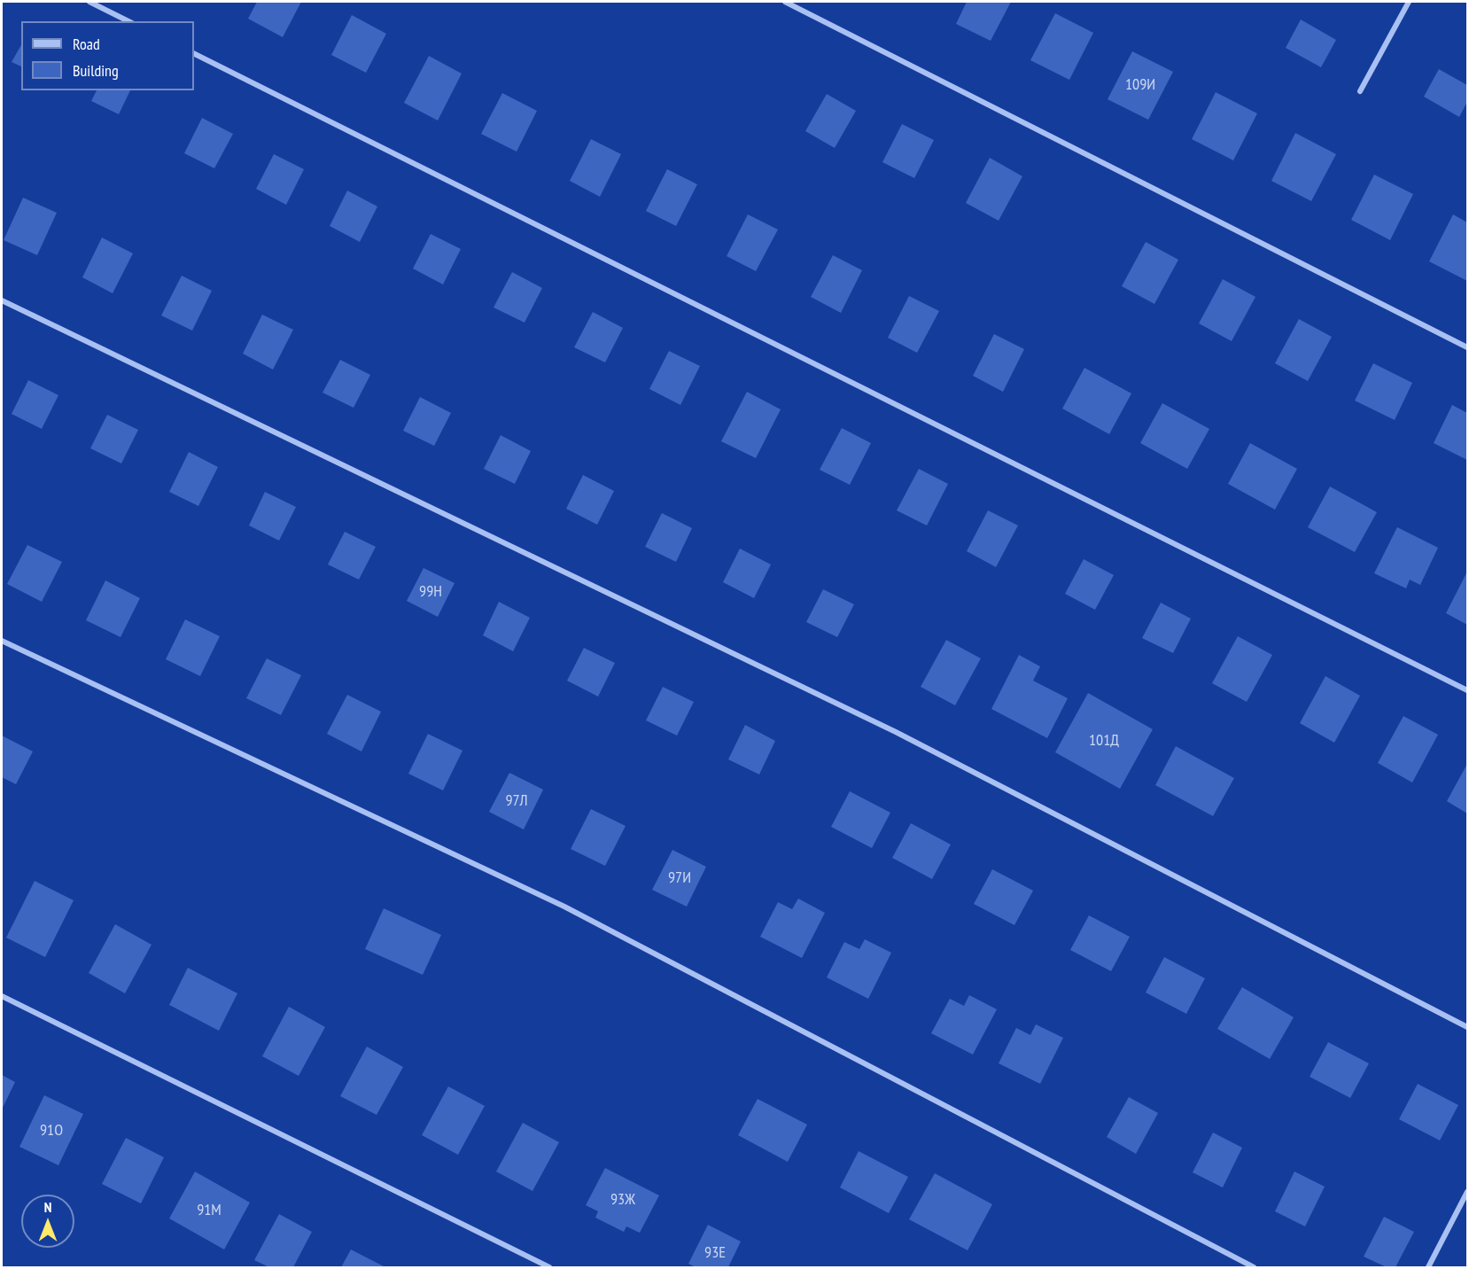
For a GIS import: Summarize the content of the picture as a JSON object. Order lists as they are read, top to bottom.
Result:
{
  "house_numbers": [
    "109И",
    "99Н",
    "101Д",
    "97Л",
    "97И",
    "91О",
    "93Ж",
    "91М",
    "93Е"
  ],
  "legend": ["Road", "Building"],
  "north": "top"
}
